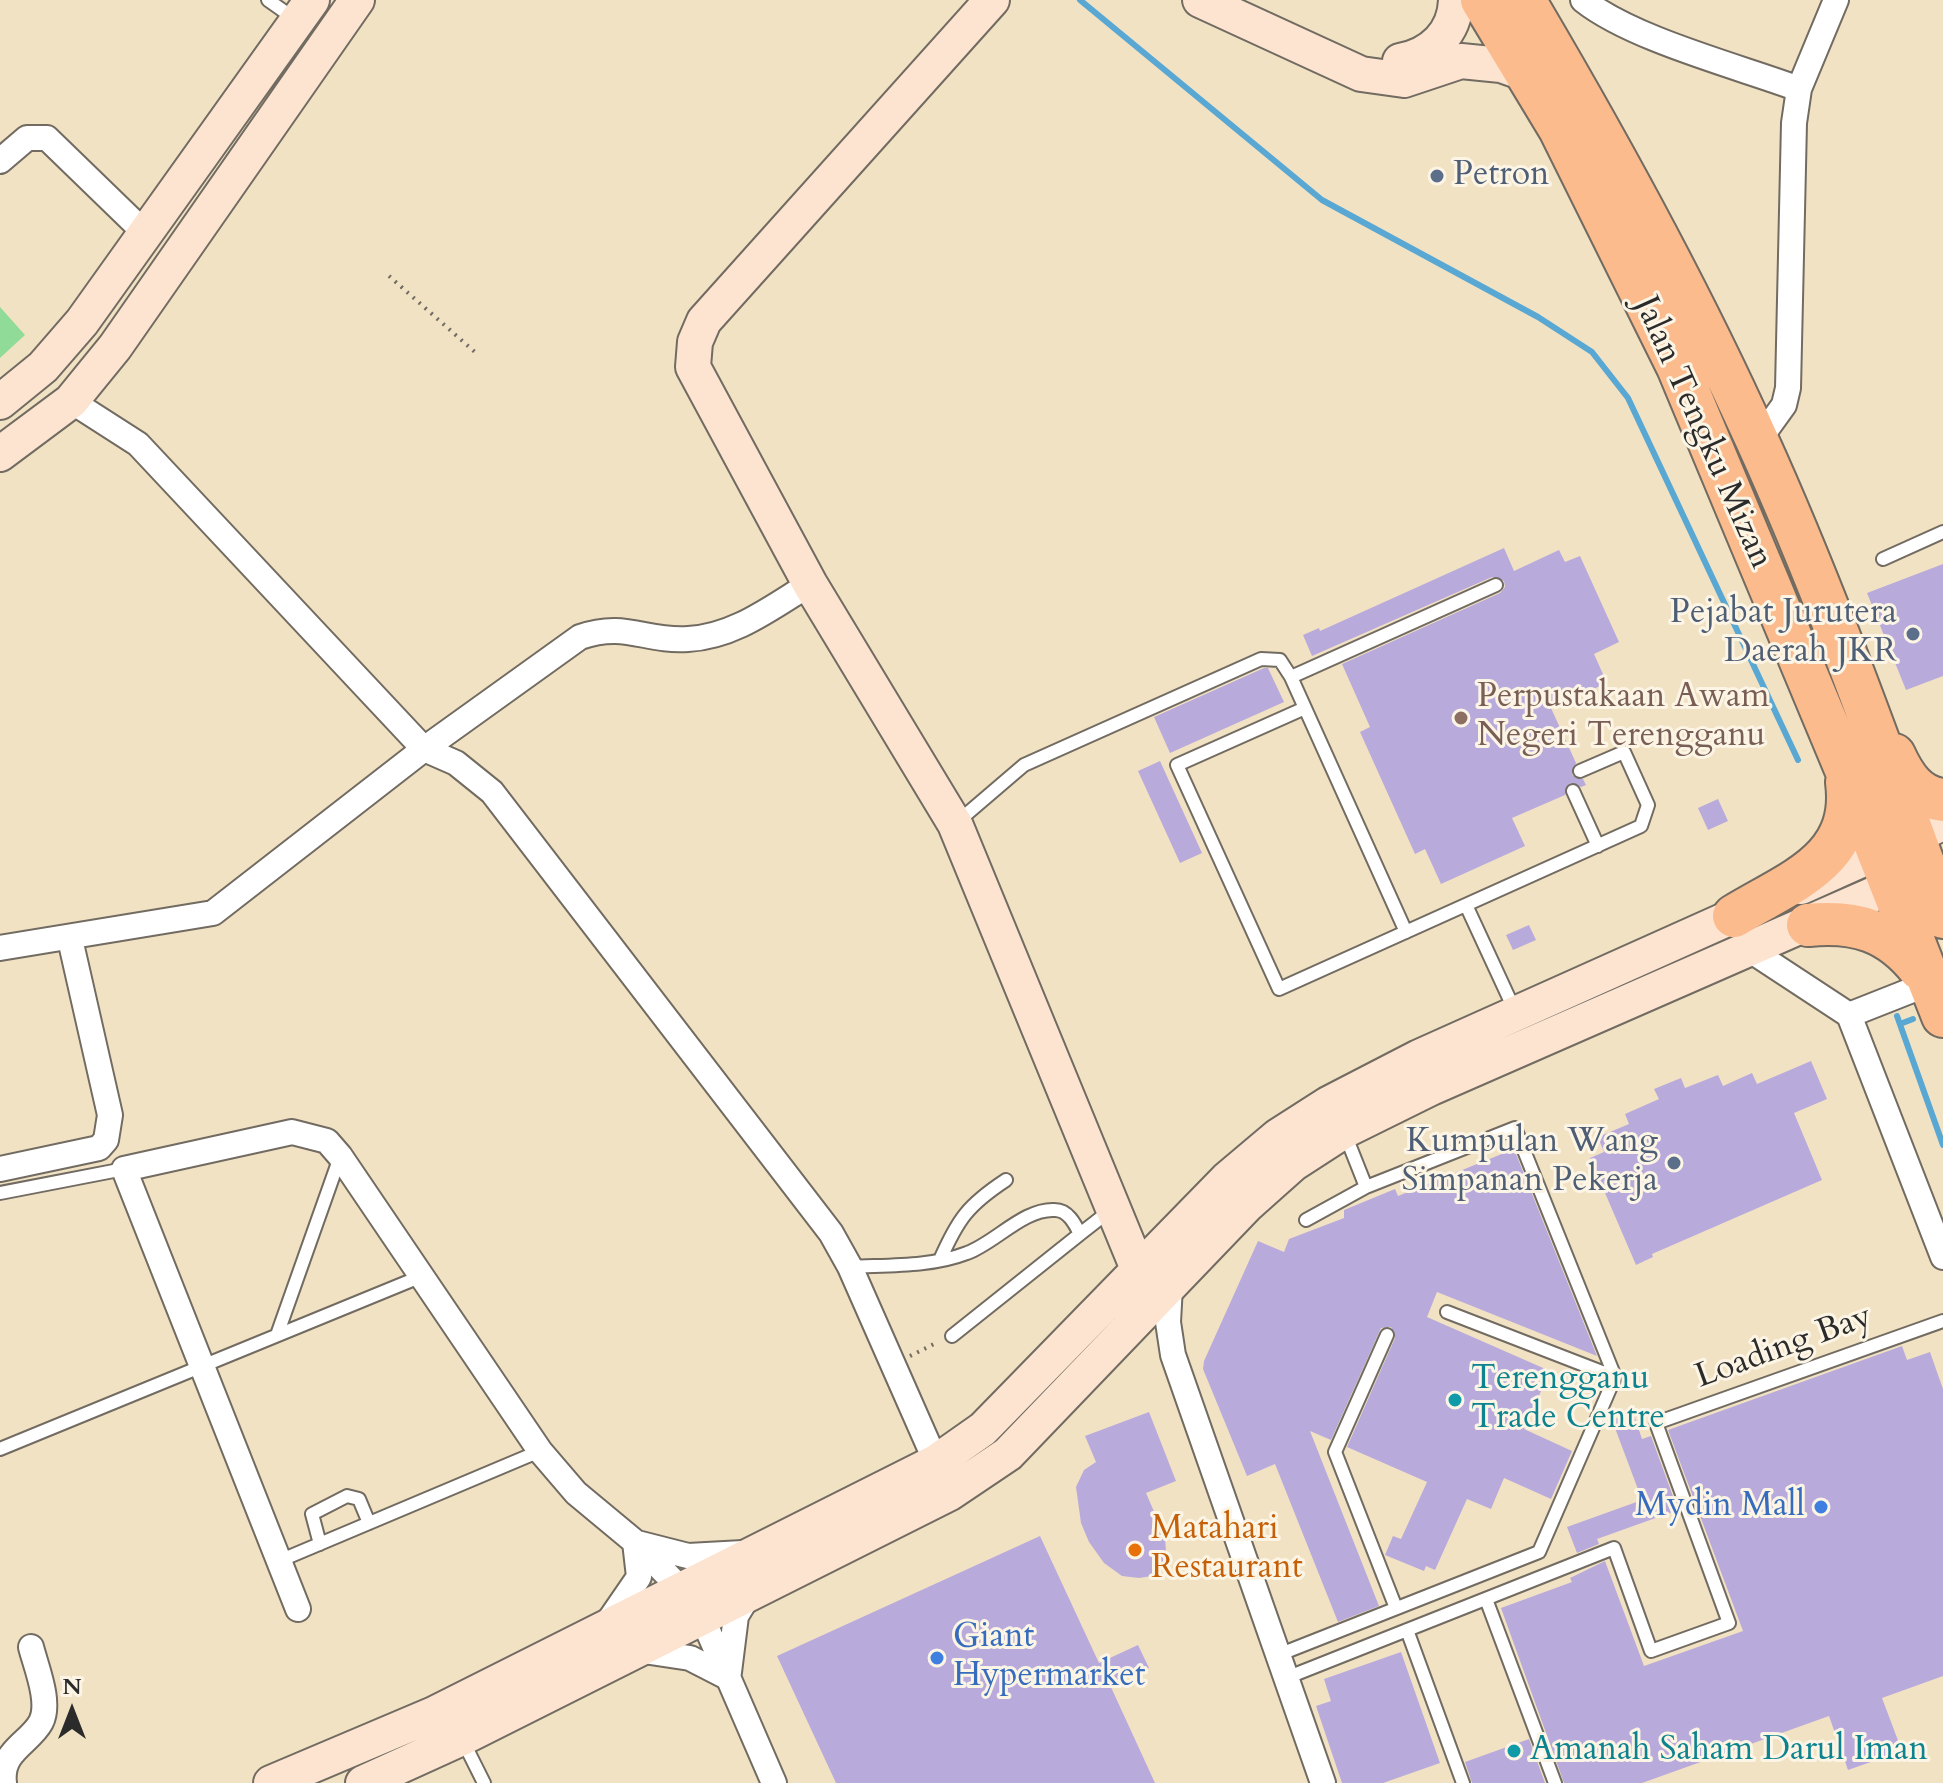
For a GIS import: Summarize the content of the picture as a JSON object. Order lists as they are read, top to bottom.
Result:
{
  "streets": {
    "highway": ["Jalan Tengku Mizan"],
    "lane": ["Loading Bay"]
  },
  "places": [
    "Petron",
    "Pejabat Jurutera Daerah JKR",
    "Perpustakaan Awam Negeri Terengganu",
    "Kumpulan Wang Simpanan Pekerja",
    "Terengganu Trade Centre",
    "Mydin Mall",
    "Matahari Restaurant",
    "Giant Hypermarket",
    "Amanah Saham Darul Iman"
  ],
  "north": "top"
}
